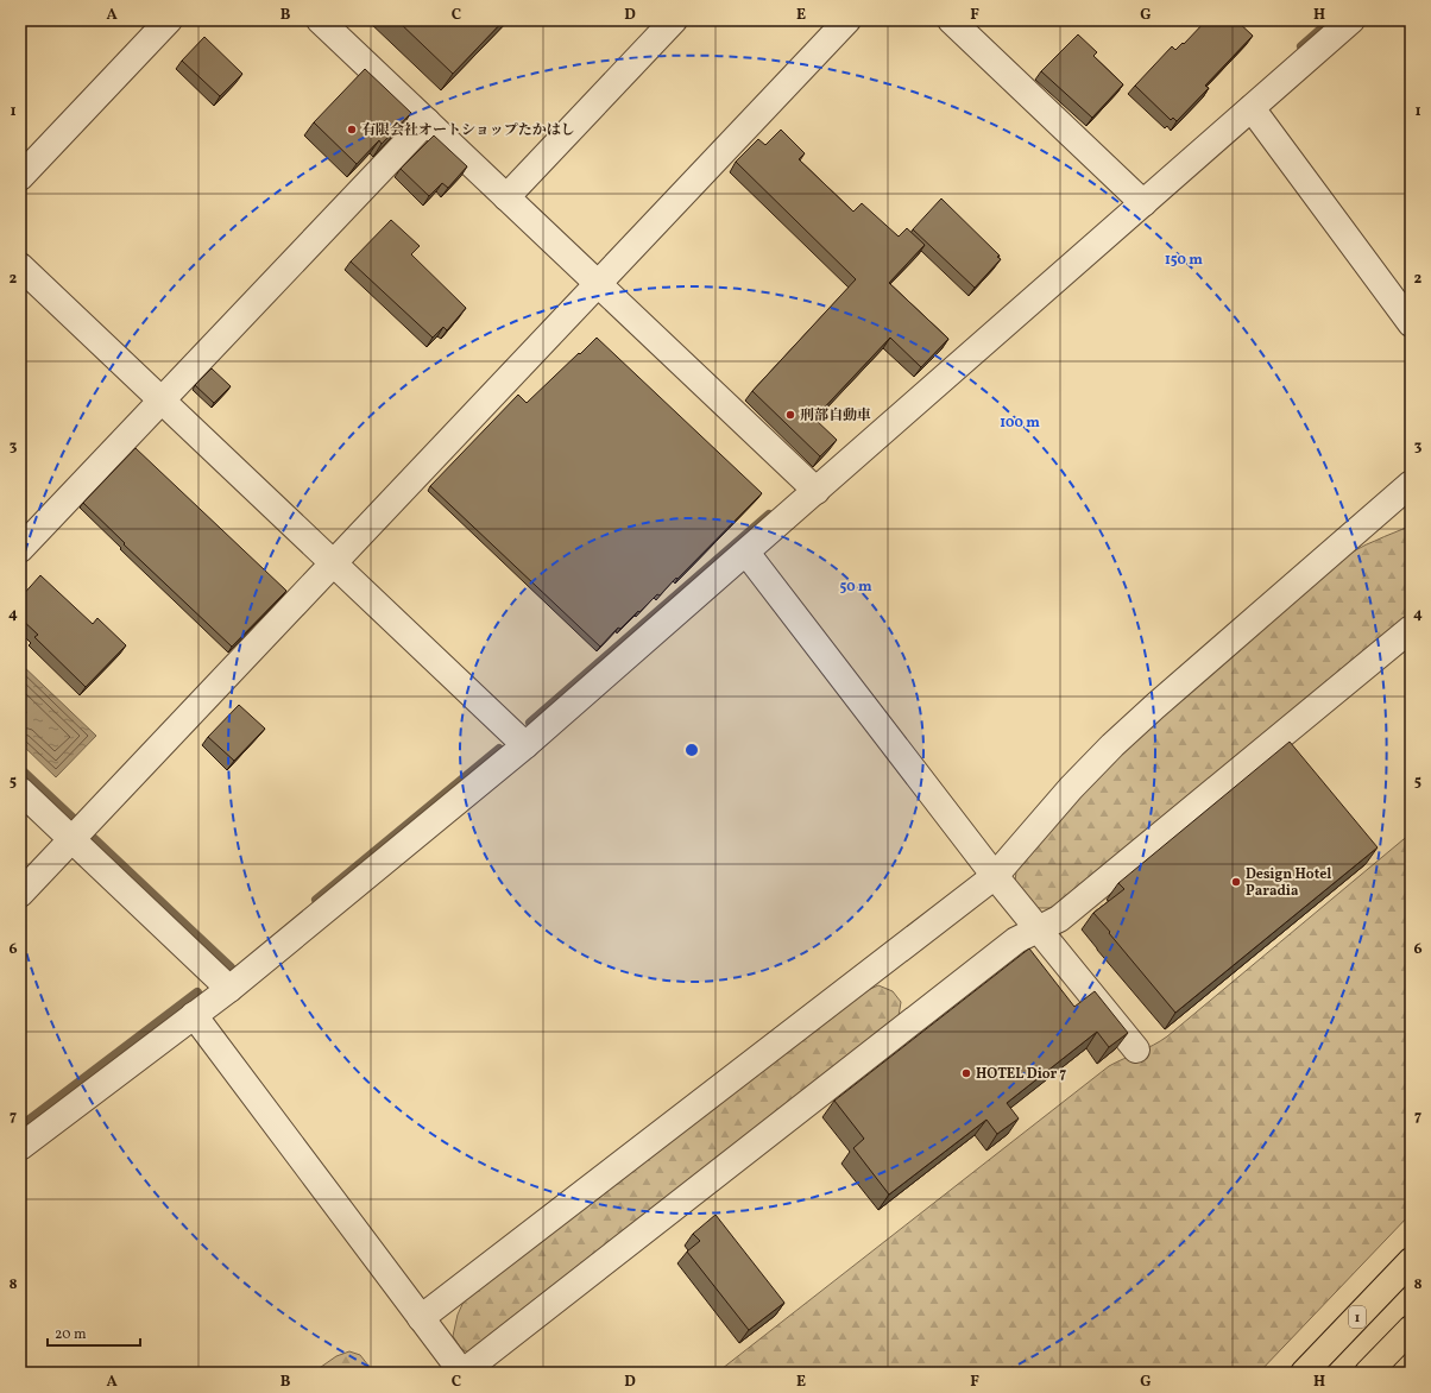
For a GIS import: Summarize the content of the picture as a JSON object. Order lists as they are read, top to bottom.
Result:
{
  "streets": {
    "highway": ["1"]
  },
  "places": [
    "有限会社オートショップたかはし",
    "刑部自動車",
    "Design Hotel Paradia",
    "HOTEL Dior 7"
  ],
  "scale_bar": "20 m",
  "grid": {
    "columns": [
      "A",
      "B",
      "C",
      "D",
      "E",
      "F",
      "G",
      "H"
    ],
    "rows": [
      "1",
      "2",
      "3",
      "4",
      "5",
      "6",
      "7",
      "8"
    ]
  },
  "rings": ["150 m", "100 m", "50 m"]
}
